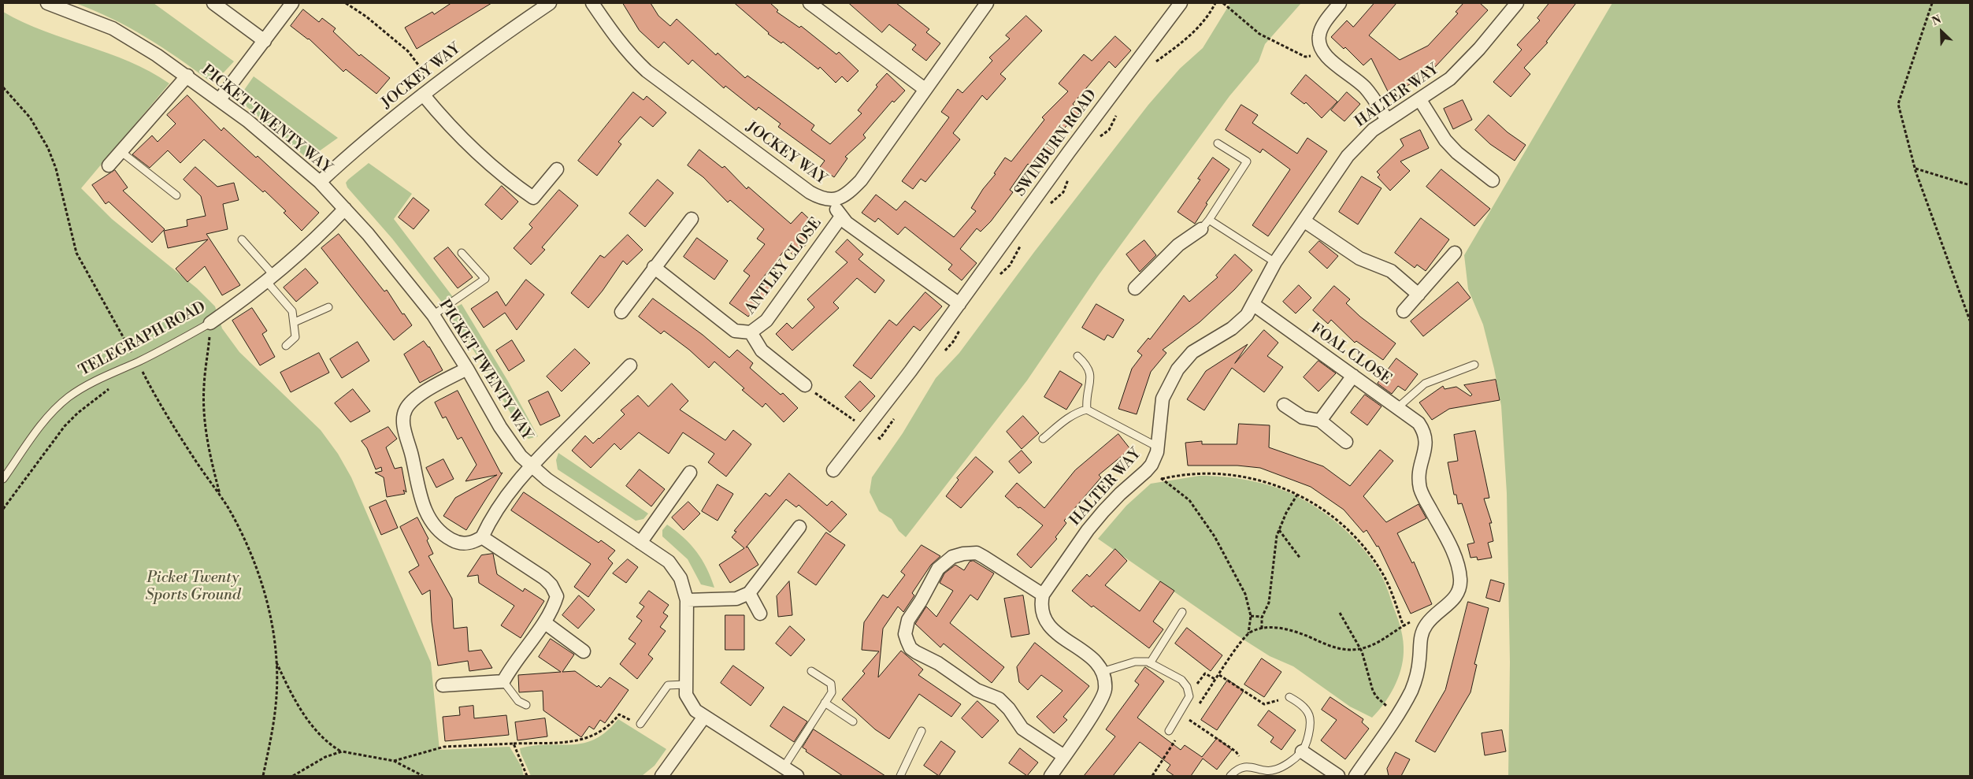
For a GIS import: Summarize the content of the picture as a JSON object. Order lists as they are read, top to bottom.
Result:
{
  "streets": {
    "street": [
      "JOCKEY WAY",
      "HALTER WAY",
      "PICKET TWENTY WAY",
      "SWINBURN ROAD",
      "ANTLEY CLOSE",
      "TELEGRAPH ROAD",
      "FOAL CLOSE"
    ]
  },
  "crossings": [
    ["JOCKEY WAY", "PICKET TWENTY WAY"],
    ["HALTER WAY", "FOAL CLOSE"],
    ["PICKET TWENTY WAY", "TELEGRAPH ROAD"]
  ],
  "parks": ["Picket Twenty Sports Ground"],
  "north": "top left"
}
